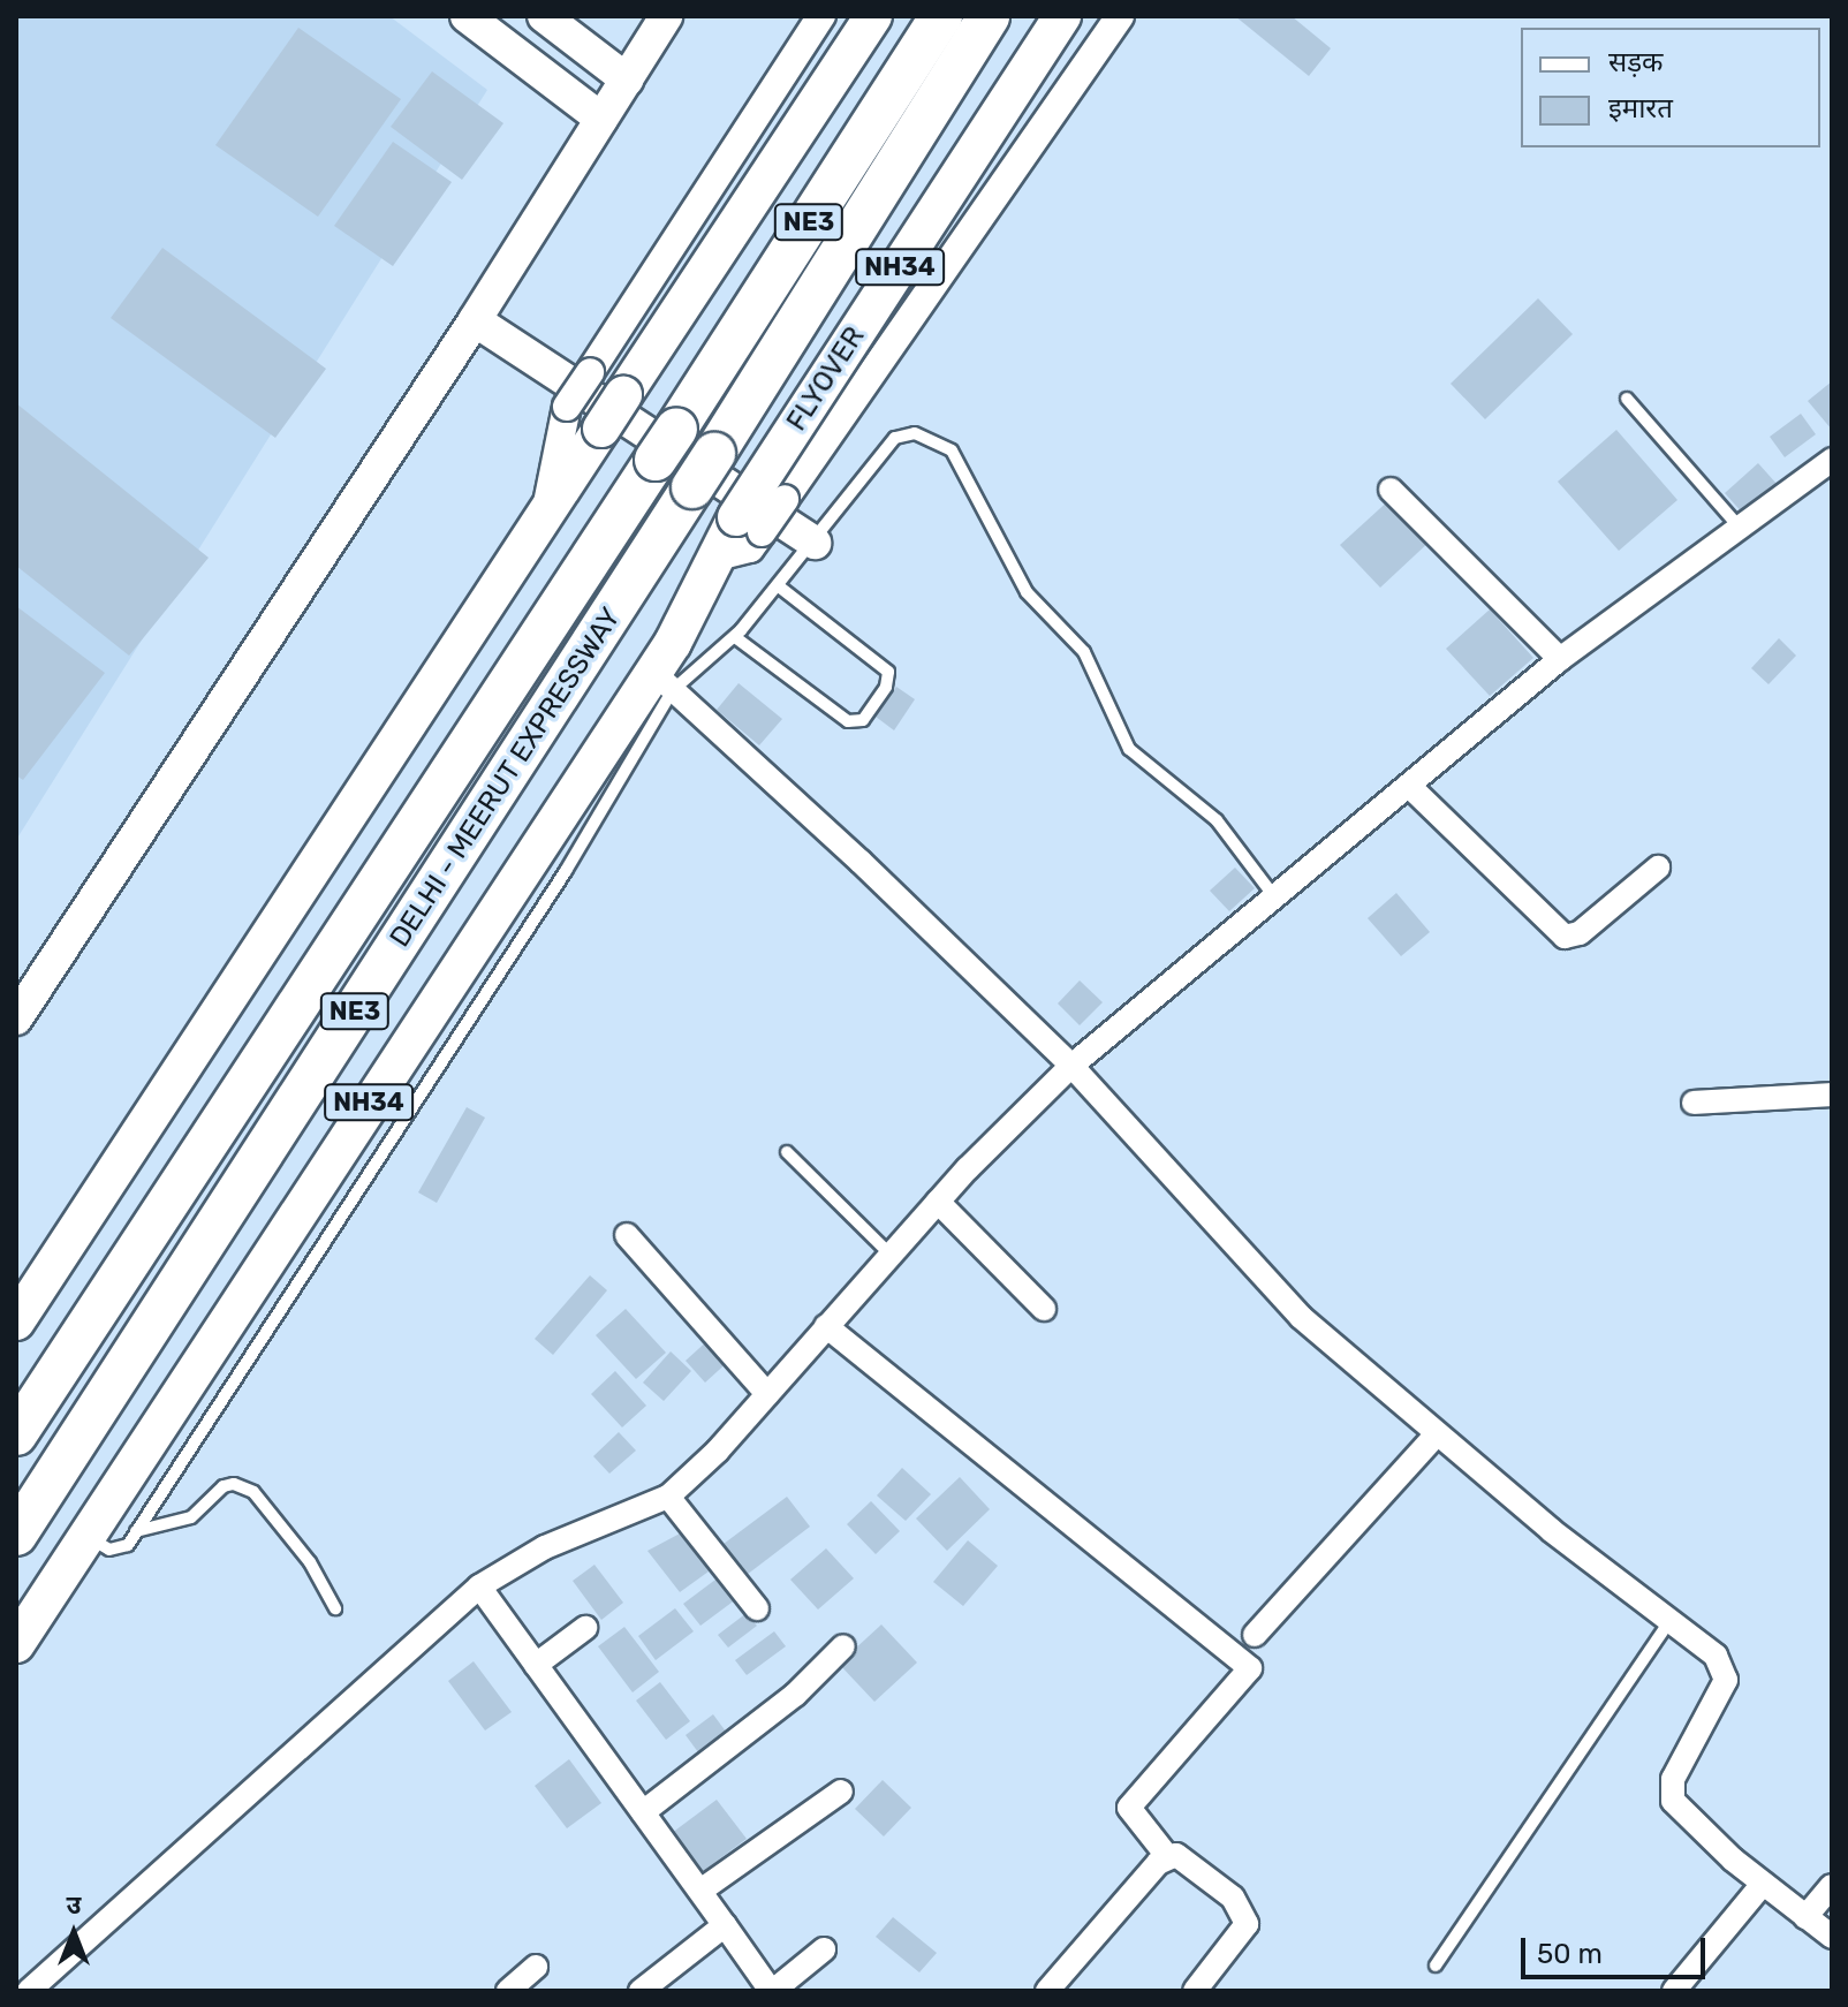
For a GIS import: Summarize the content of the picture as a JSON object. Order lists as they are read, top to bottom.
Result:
{
  "streets": {
    "highway": [
      "NE3",
      "NH34",
      "FLYOVER",
      "DELHI - MEERUT EXPRESSWAY"
    ]
  },
  "crossings": [
    ["NH34", "FLYOVER"]
  ],
  "legend": ["सड़क", "इमारत"],
  "scale_bar": "50 m",
  "north": "top"
}
